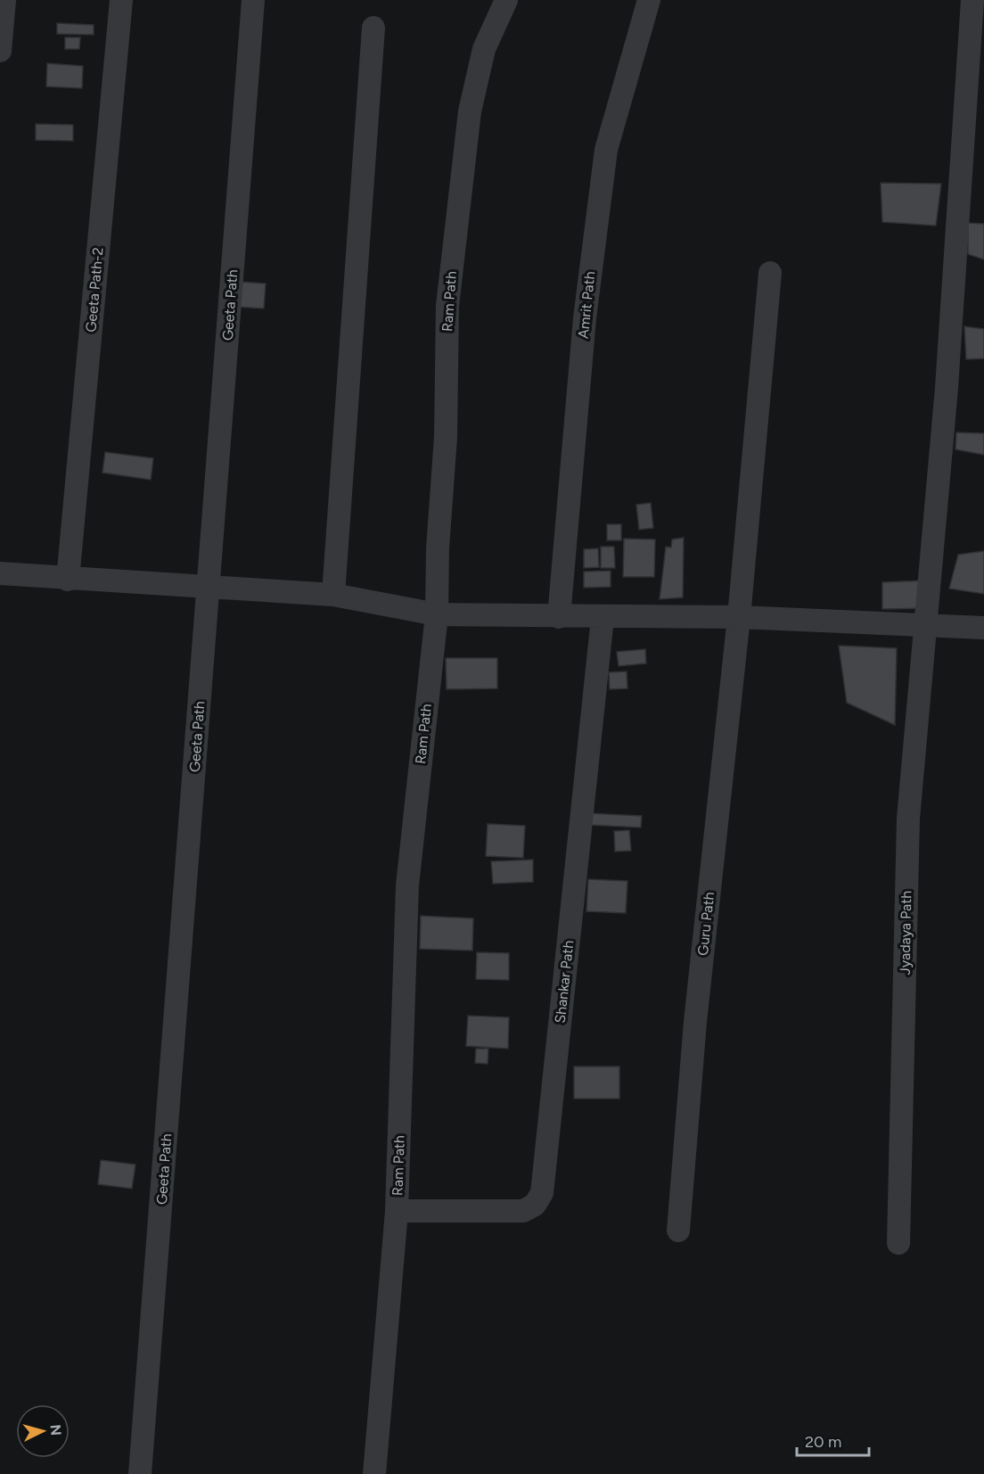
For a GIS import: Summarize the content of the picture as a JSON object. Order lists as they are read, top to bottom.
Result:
{
  "streets": {
    "street": [
      "Geeta Path-2",
      "Ram Path",
      "Geeta Path",
      "Amrit Path",
      "Guru Path",
      "Jyadaya Path",
      "Shankar Path"
    ]
  },
  "crossings": [
    ["Ram Path", "Shankar Path"]
  ],
  "scale_bar": "20 m",
  "north": "right"
}
